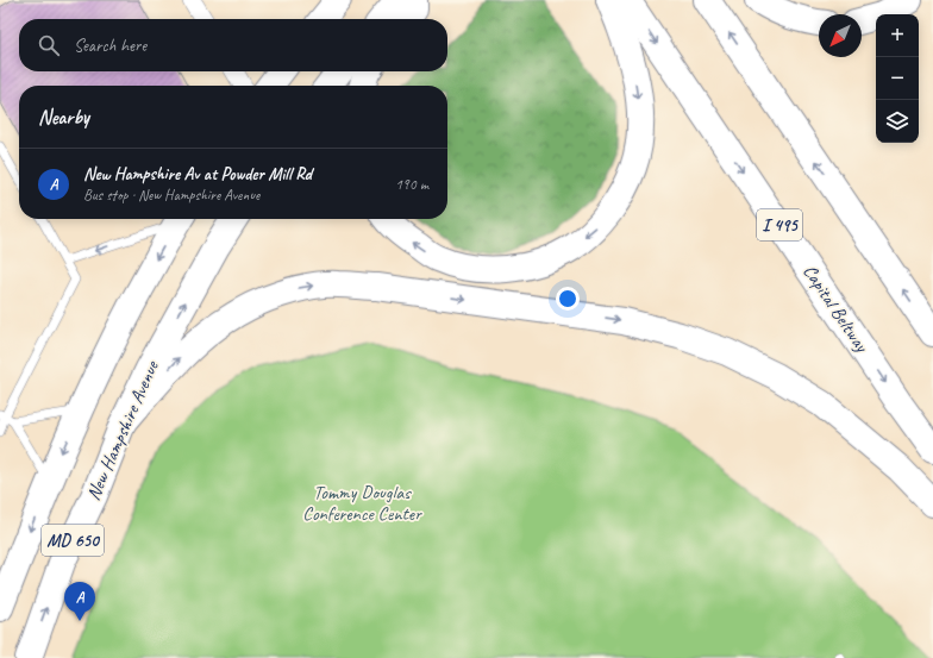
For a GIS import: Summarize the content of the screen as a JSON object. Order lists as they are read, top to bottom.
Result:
{
  "streets": {
    "main road": [
      "I 495",
      "Capital Beltway",
      "New Hampshire Avenue",
      "MD 650"
    ]
  },
  "parks": ["Tommy Douglas Conference Center"],
  "north": "bottom left",
  "page": {
    "map_buttons": ["+", "−"],
    "search": "Search here",
    "heading": "Nearby",
    "list": [
      {
        "mark": "A",
        "name": "New Hampshire Av at Powder Mill Rd",
        "note": "Bus stop · New Hampshire Avenue",
        "value": "190 m"
      }
    ],
    "pins": "A"
  }
}
